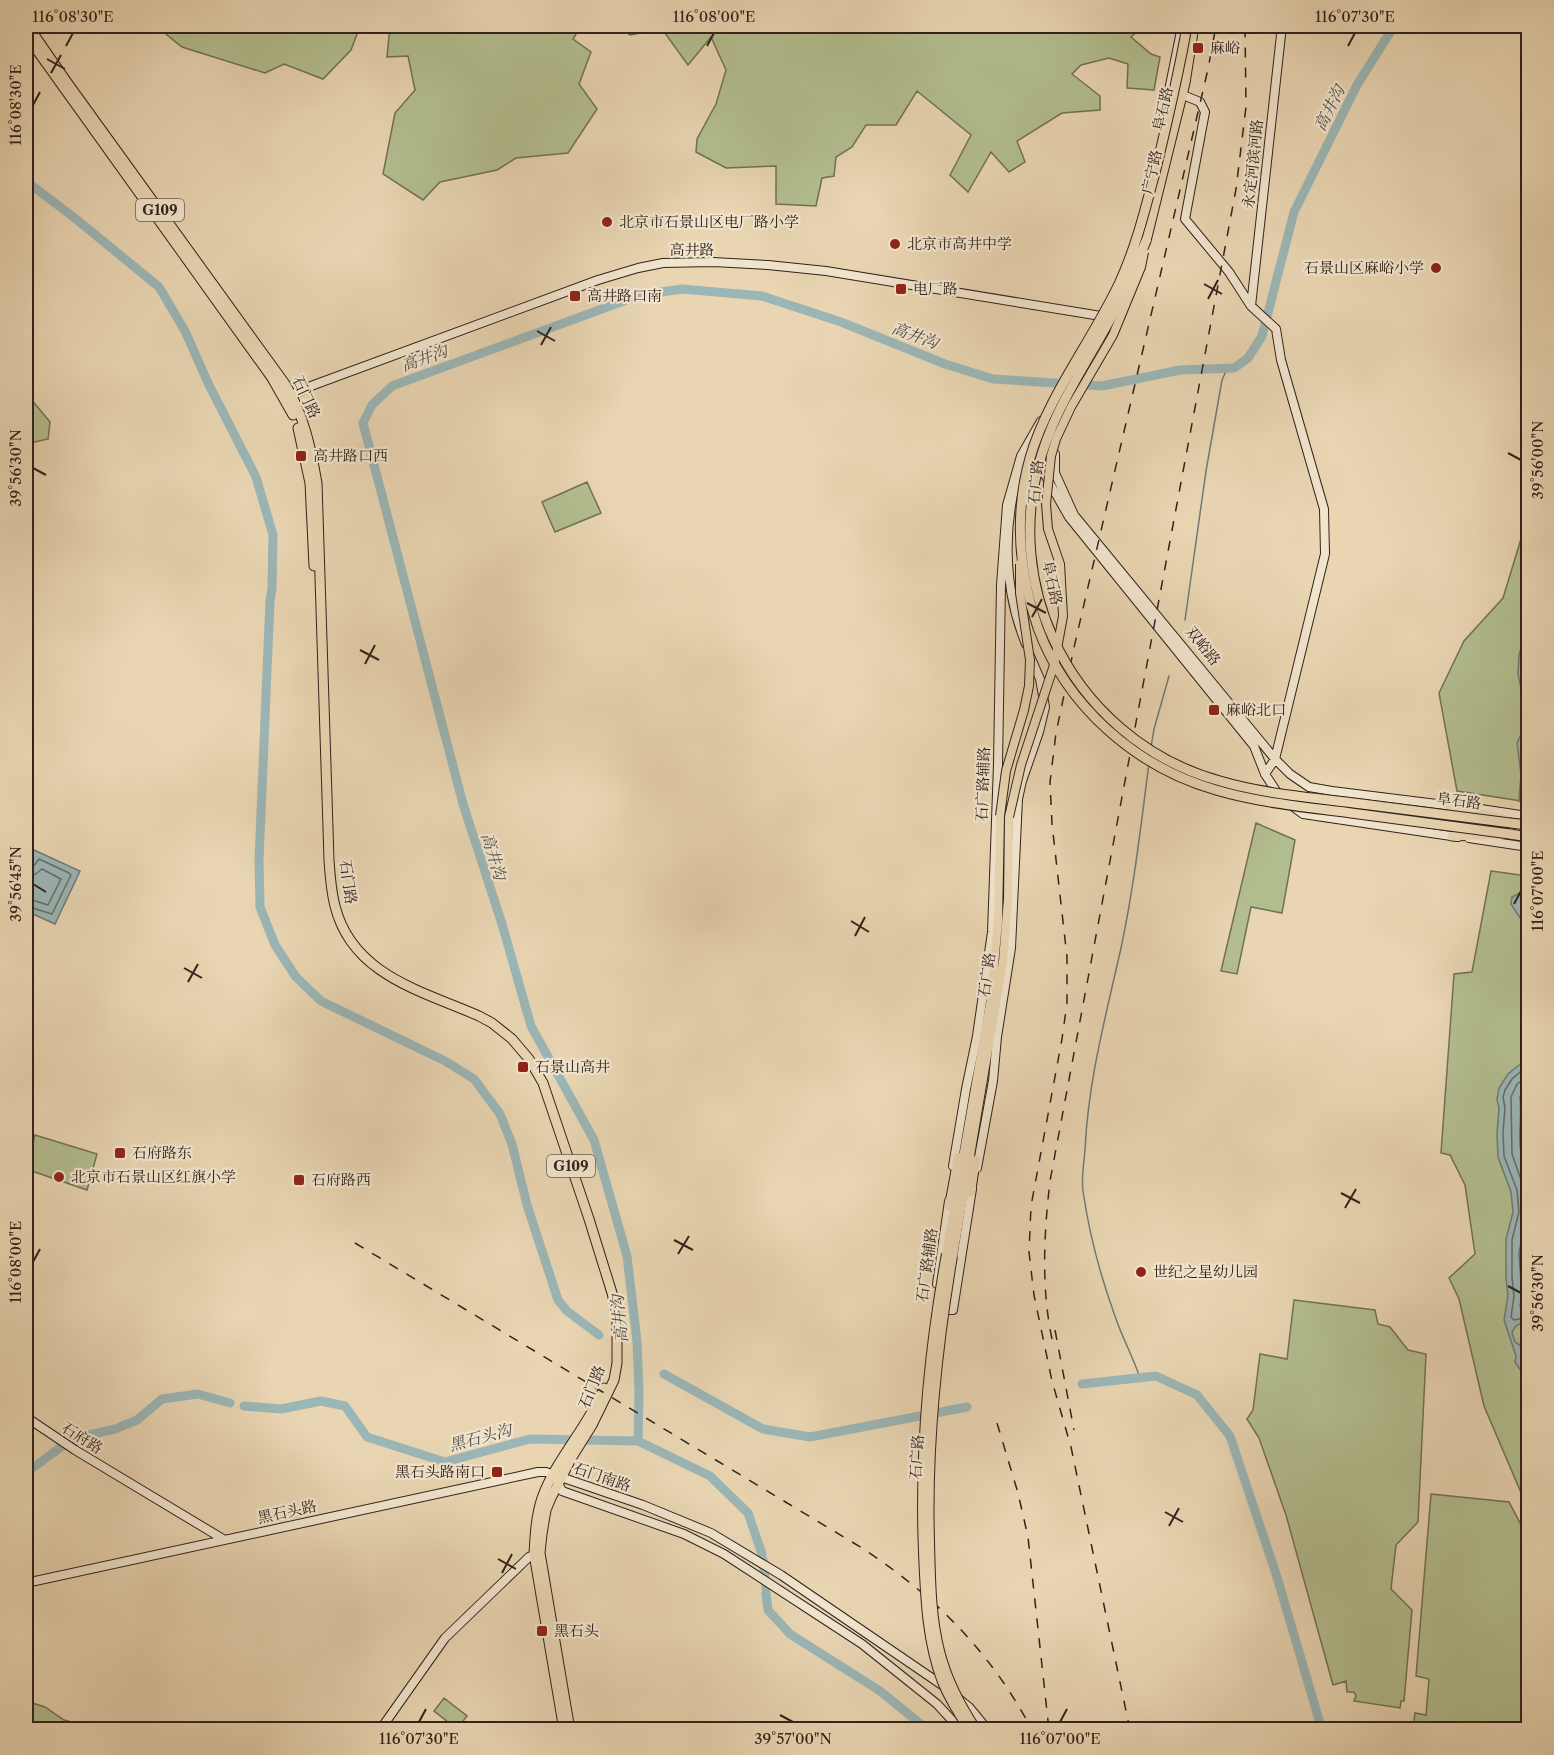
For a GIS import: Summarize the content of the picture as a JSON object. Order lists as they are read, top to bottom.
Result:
{
  "streets": {
    "highway": ["阜石路", "G109", "石门路"],
    "main road": ["石广路"],
    "street": [
      "永定河滨河路",
      "广宁路",
      "高井路",
      "双峪路",
      "石广路辅路",
      "石府路",
      "石门南路",
      "黑石头路"
    ]
  },
  "crossings": [
    ["阜石路", "广宁路"],
    ["阜石路", "石广路"],
    ["广宁路", "高井路"],
    ["广宁路", "双峪路"],
    ["高井路", "石门路"],
    ["高井路", "双峪路"],
    ["石门路", "石门南路"],
    ["石门路", "黑石头路"],
    ["双峪路", "石广路辅路"],
    ["石府路", "黑石头路"],
    ["石门南路", "黑石头路"]
  ],
  "water": ["高井沟", "黑石头沟"],
  "places": {
    "transit": [
      "麻峪",
      "电厂路",
      "高井路口南",
      "高井路口西",
      "麻峪北口",
      "石景山高井",
      "石府路东",
      "石府路西",
      "黑石头路南口",
      "黑石头"
    ],
    "other": [
      "北京市石景山区电厂路小学",
      "北京市高井中学",
      "石景山区麻峪小学",
      "北京市石景山区红旗小学",
      "世纪之星幼儿园"
    ]
  },
  "coordinates": [
    "116°08'30\"E",
    "116°08'00\"E",
    "116°07'30\"E",
    "39°56'00\"N",
    "39°56'30\"N",
    "39°56'45\"N",
    "116°07'00\"E",
    "39°57'00\"N"
  ]
}
